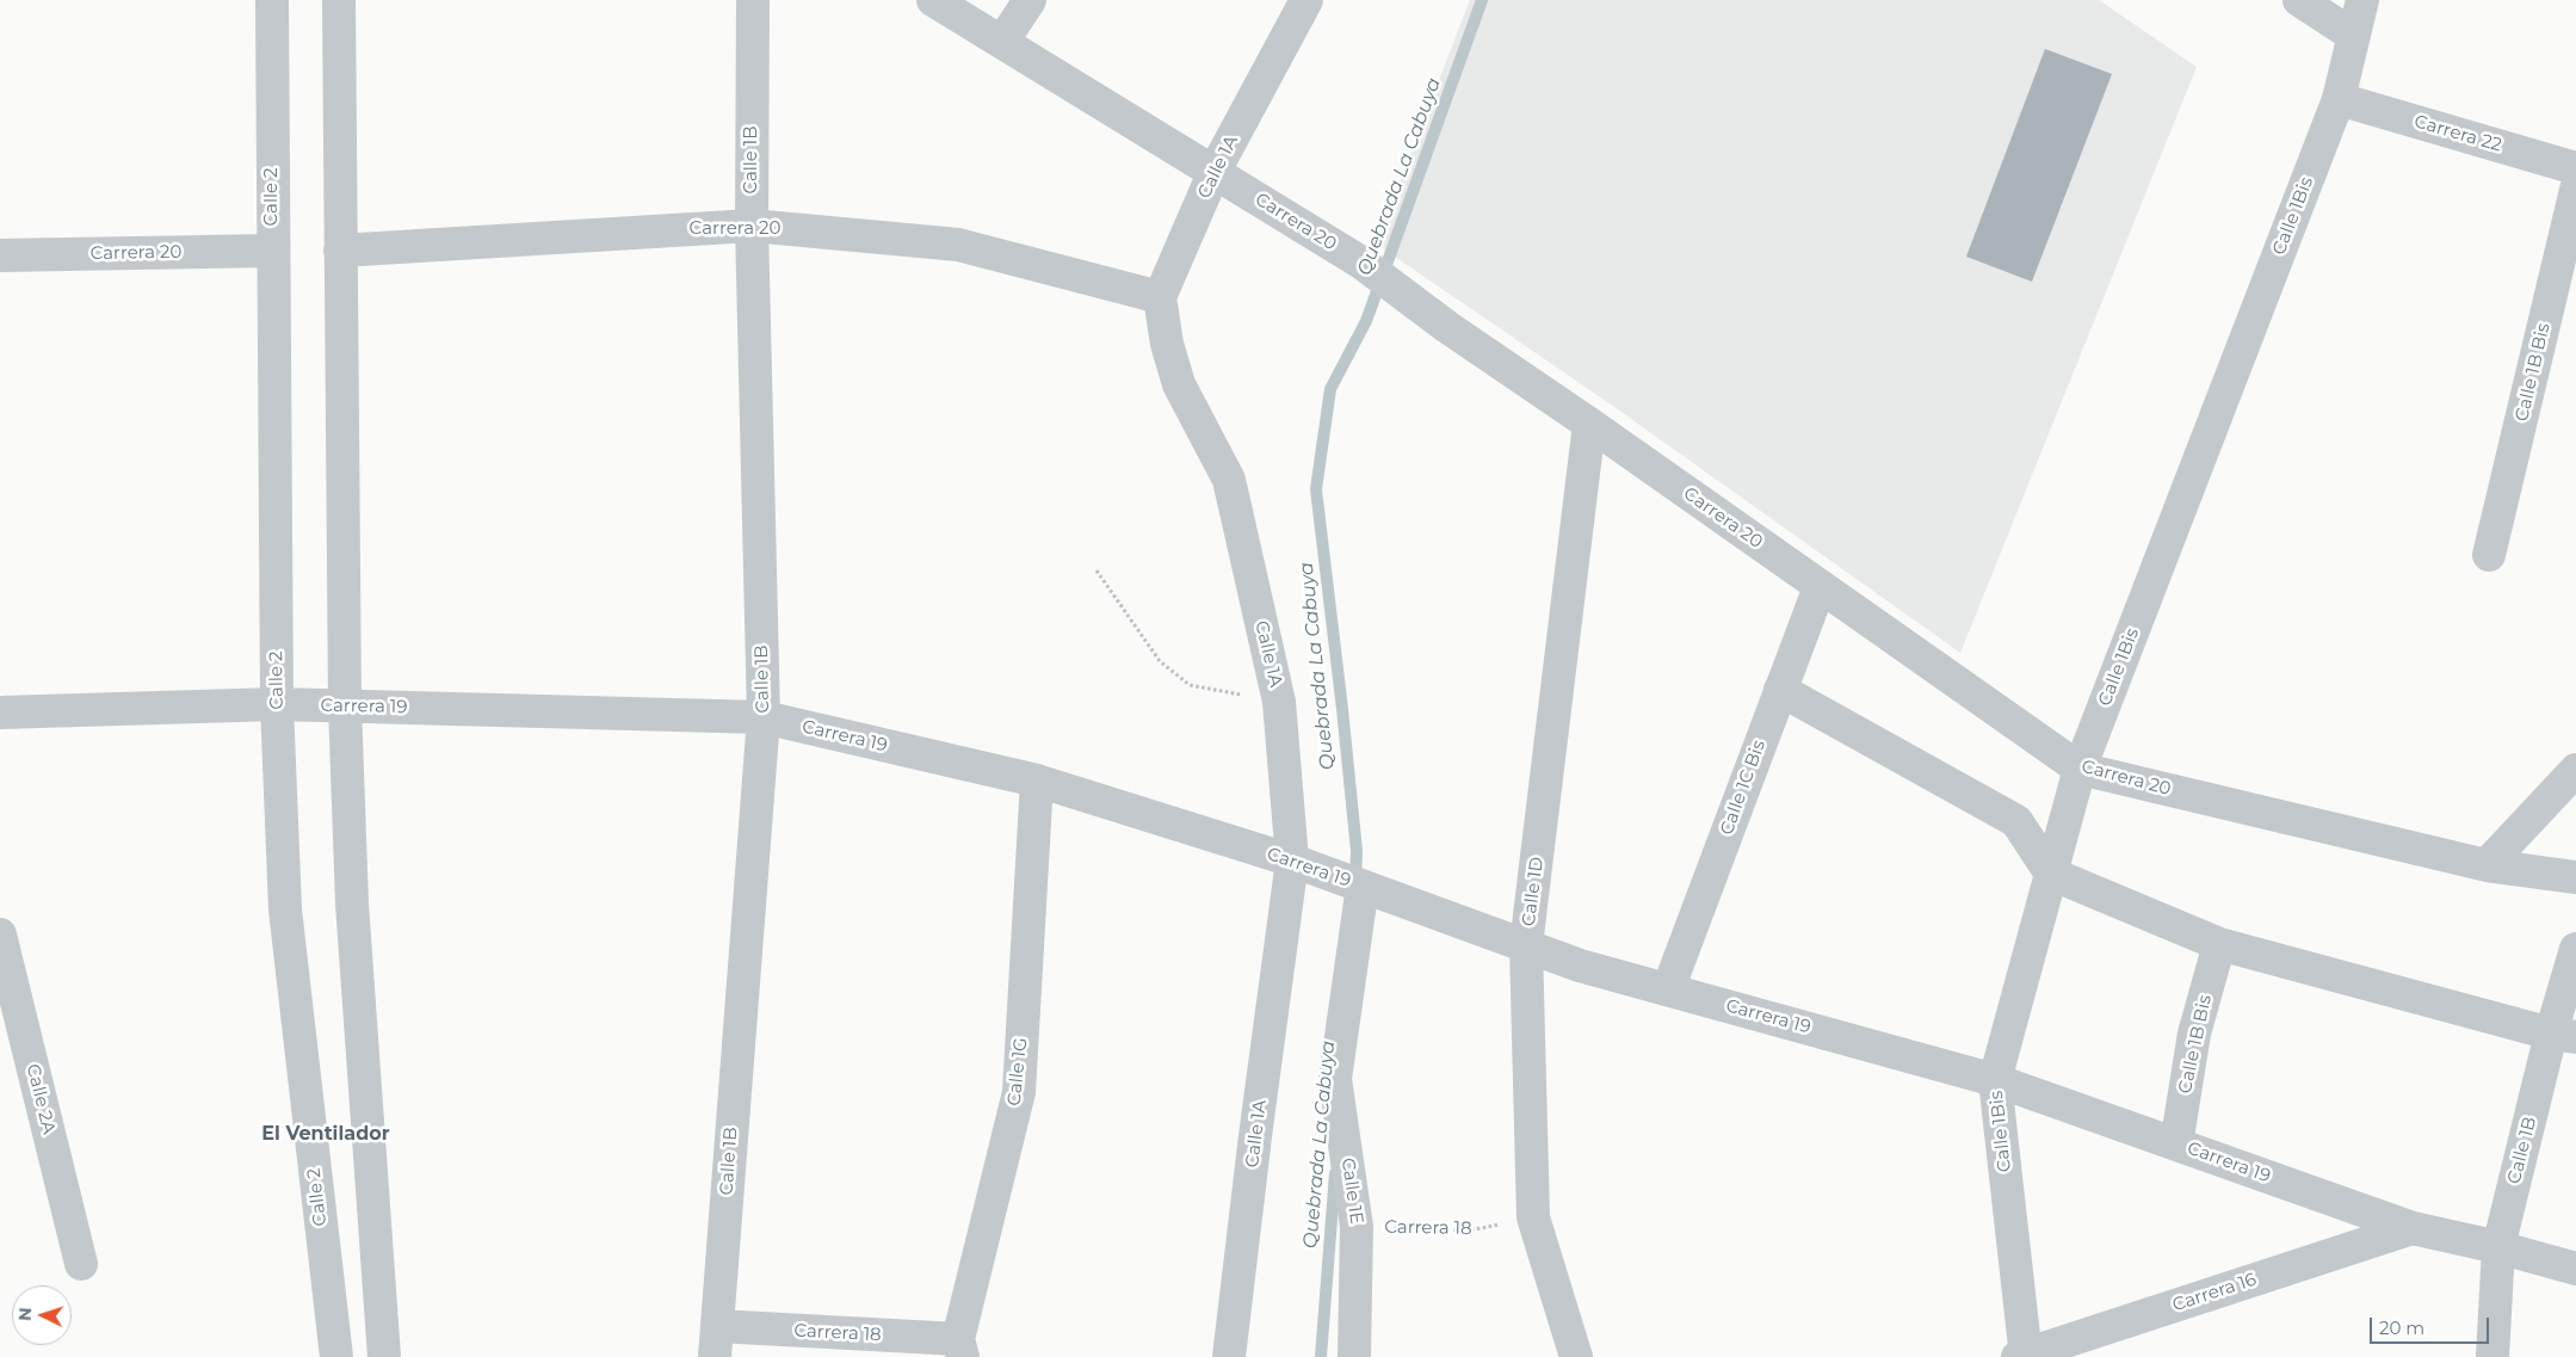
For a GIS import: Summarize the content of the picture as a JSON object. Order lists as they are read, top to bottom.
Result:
{
  "streets": {
    "street": [
      "Carrera 22",
      "Calle 1B",
      "Calle 1A",
      "Calle 2",
      "Calle 1Bis",
      "Carrera 20",
      "Calle 1B Bis",
      "Carrera 19",
      "Calle 1C Bis",
      "Calle 1D",
      "Calle 1G",
      "Calle 2A",
      "Calle 1E",
      "Carrera 18",
      "Carrera 16"
    ]
  },
  "crossings": [
    ["Carrera 22", "Calle 1Bis"],
    ["Calle 1B", "Carrera 20"],
    ["Calle 1B", "Carrera 19"],
    ["Calle 1B", "Carrera 18"],
    ["Calle 1A", "Carrera 20"],
    ["Calle 1A", "Carrera 19"],
    ["Calle 2", "Carrera 20"],
    ["Calle 2", "Carrera 19"],
    ["Calle 1Bis", "Carrera 20"],
    ["Calle 1Bis", "Carrera 19"],
    ["Calle 1Bis", "Carrera 16"],
    ["Carrera 20", "Calle 1C Bis"],
    ["Carrera 20", "Calle 1D"],
    ["Calle 1B Bis", "Carrera 19"],
    ["Carrera 19", "Calle 1C Bis"],
    ["Carrera 19", "Calle 1D"],
    ["Carrera 19", "Calle 1G"],
    ["Carrera 19", "Calle 1E"],
    ["Carrera 19", "Carrera 16"],
    ["Calle 1D", "Carrera 18"],
    ["Calle 1G", "Carrera 18"],
    ["Calle 1E", "Carrera 18"]
  ],
  "districts": ["El Ventilador"],
  "water": ["Quebrada La Cabuya"],
  "scale_bar": "20 m",
  "north": "left"
}
